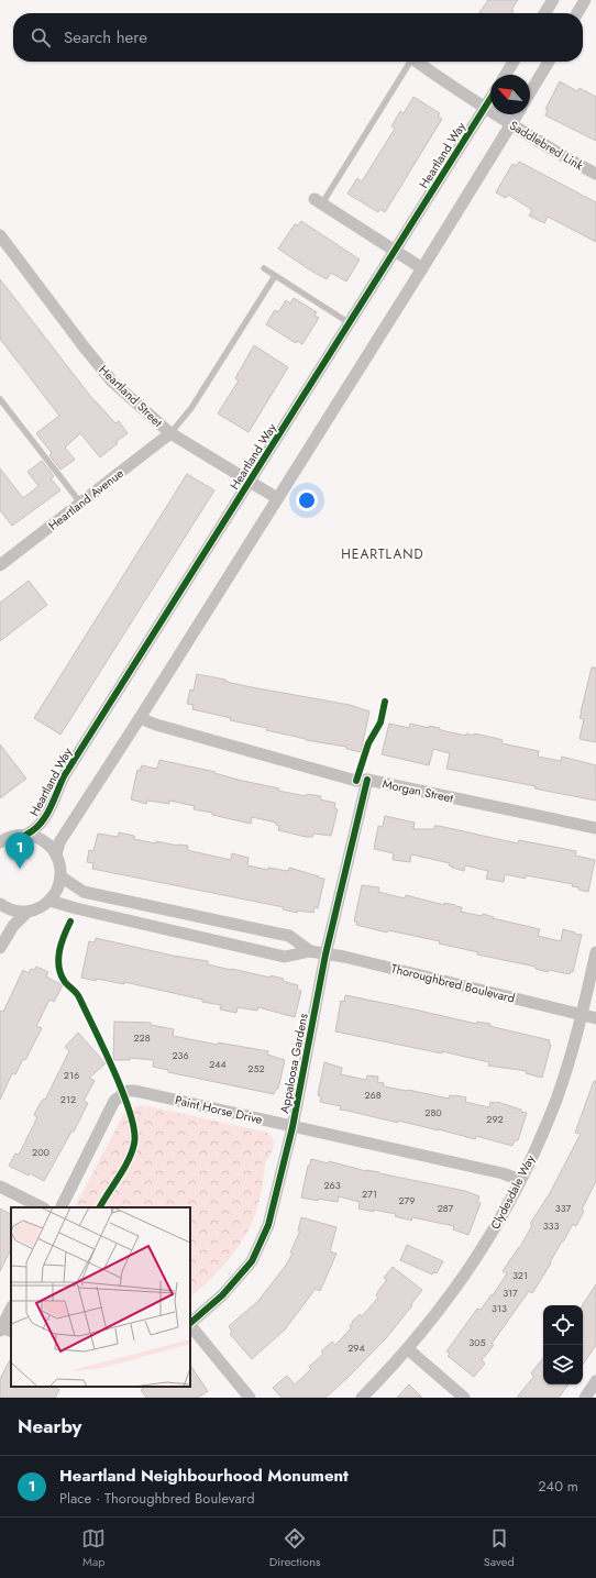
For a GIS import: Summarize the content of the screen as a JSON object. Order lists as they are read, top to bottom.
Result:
{
  "streets": {
    "street": [
      "Saddlebred Link",
      "Heartland Way",
      "Heartland Street",
      "Heartland Avenue",
      "Morgan Street",
      "Thoroughbred Boulevard",
      "Appaloosa Gardens",
      "Paint Horse Drive",
      "Clydesdale Way"
    ]
  },
  "crossings": [
    ["Saddlebred Link", "Heartland Way"],
    ["Heartland Way", "Heartland Street"],
    ["Heartland Street", "Heartland Avenue"],
    ["Morgan Street", "Appaloosa Gardens"],
    ["Thoroughbred Boulevard", "Appaloosa Gardens"],
    ["Thoroughbred Boulevard", "Clydesdale Way"],
    ["Appaloosa Gardens", "Paint Horse Drive"],
    ["Paint Horse Drive", "Clydesdale Way"]
  ],
  "districts": ["HEARTLAND"],
  "house_numbers": [
    "228",
    "236",
    "244",
    "252",
    "216",
    "268",
    "212",
    "280",
    "292",
    "200",
    "263",
    "271",
    "279",
    "287",
    "337",
    "333",
    "321",
    "317",
    "313",
    "305",
    "294"
  ],
  "north": "top left",
  "page": {
    "search": "Search here",
    "pins": "1",
    "heading": "Nearby",
    "list": [
      {
        "mark": "1",
        "name": "Heartland Neighbourhood Monument",
        "note": "Place · Thoroughbred Boulevard",
        "value": "240 m"
      }
    ],
    "nav": ["Map", "Directions", "Saved"]
  }
}
